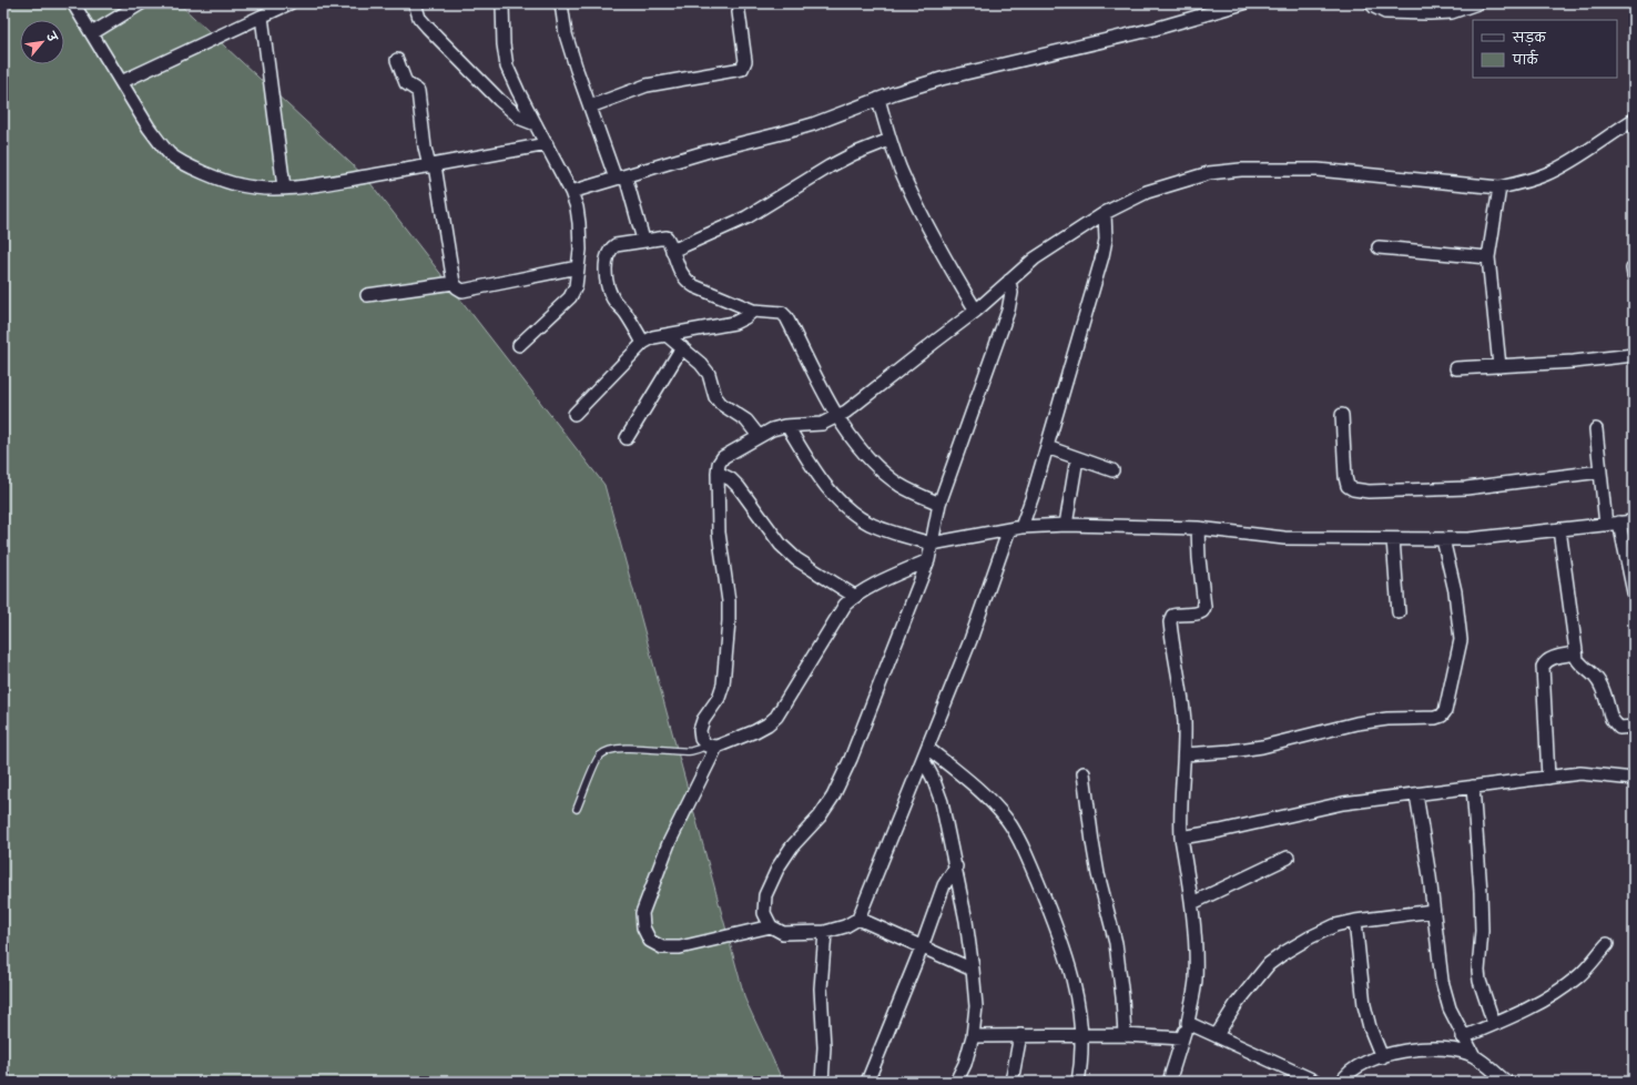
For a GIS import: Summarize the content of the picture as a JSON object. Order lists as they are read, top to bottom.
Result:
{
  "legend": ["सड़क", "पार्क"],
  "north": "top right"
}
